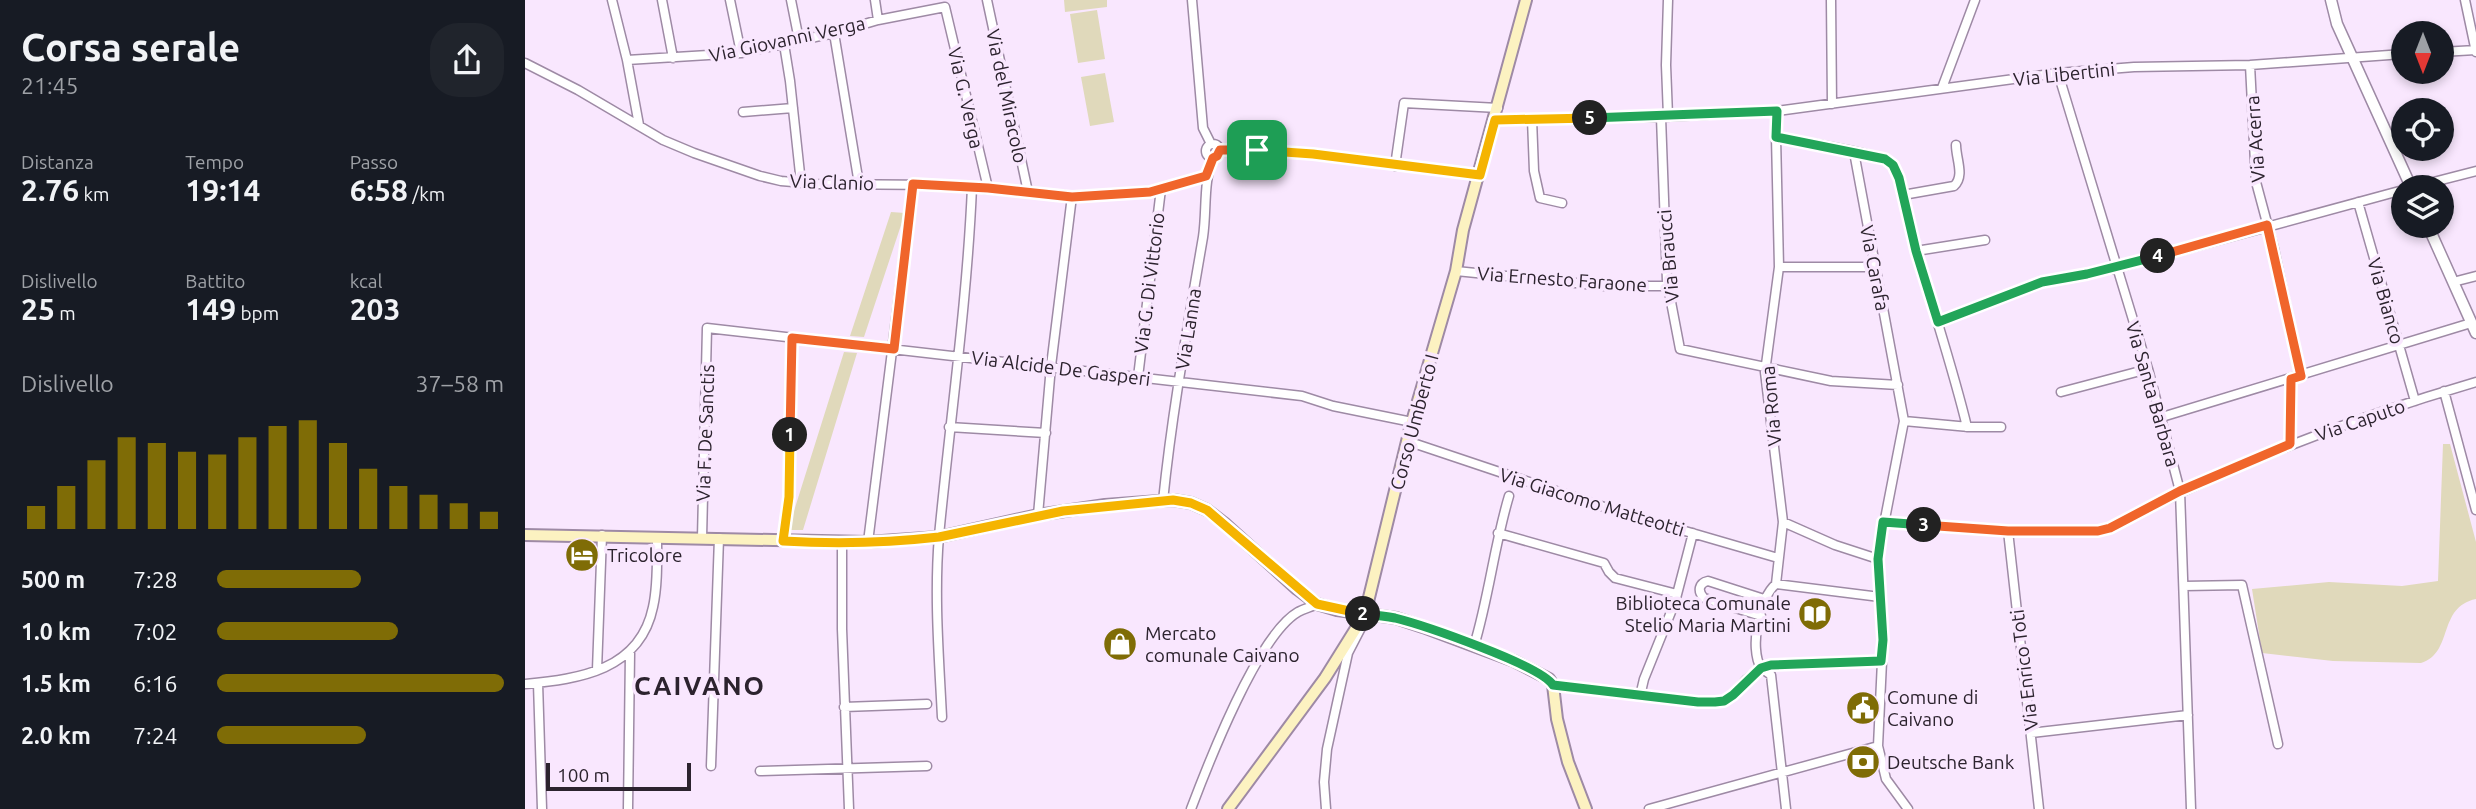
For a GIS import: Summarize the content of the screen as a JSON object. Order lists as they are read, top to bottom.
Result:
{
  "streets": {
    "main road": ["Corso Umberto I"],
    "street": [
      "Via Giovanni Verga",
      "Via Libertini",
      "Via del Miracolo",
      "Via G. Verga",
      "Via Acerra",
      "Via Clanio",
      "Via Braucci",
      "Via Carafa",
      "Via Ernesto Faraone",
      "Via G. Di Vittorio",
      "Via Bianco",
      "Via Lanna",
      "Via Alcide De Gasperi",
      "Via Santa Barbara",
      "Via Roma",
      "Via Caputo",
      "Via F. De Sanctis",
      "Via Giacomo Matteotti",
      "Via Enrico Toti"
    ]
  },
  "crossings": [
    ["Via Giovanni Verga", "Via G. Verga"],
    ["Via Libertini", "Via Acerra"],
    ["Via Libertini", "Via Braucci"],
    ["Via Libertini", "Via Santa Barbara"],
    ["Via Libertini", "Via Roma"],
    ["Via Libertini", "Corso Umberto I"],
    ["Via del Miracolo", "Via Clanio"],
    ["Via G. Verga", "Via Clanio"],
    ["Via Clanio", "Via G. Di Vittorio"],
    ["Via Clanio", "Via Lanna"],
    ["Via Braucci", "Via Ernesto Faraone"],
    ["Via Braucci", "Via Roma"],
    ["Via Ernesto Faraone", "Corso Umberto I"],
    ["Via G. Di Vittorio", "Via Alcide De Gasperi"],
    ["Via Bianco", "Via Caputo"],
    ["Via Lanna", "Via Alcide De Gasperi"],
    ["Via Alcide De Gasperi", "Corso Umberto I"],
    ["Via Alcide De Gasperi", "Via F. De Sanctis"],
    ["Via Santa Barbara", "Via Caputo"],
    ["Via Roma", "Via Giacomo Matteotti"],
    ["Via Caputo", "Via Enrico Toti"],
    ["Corso Umberto I", "Via Giacomo Matteotti"]
  ],
  "districts": ["CAIVANO"],
  "places": {
    "hotel": ["Tricolore"],
    "library": ["Biblioteca Comunale Stelio Maria Martini"],
    "shop": ["Mercato comunale Caivano"],
    "public building": ["Comune di Caivano"],
    "bank": ["Deutsche Bank"]
  },
  "scale_bar": "100 m",
  "north": "bottom",
  "page": {
    "heading": ["Corsa serale", "21:45"],
    "pins": [
      "5",
      "4",
      "1",
      "3",
      "2"
    ],
    "stats": [
      ["Distanza", "2.76 km"],
      ["Tempo", "19:14"],
      ["Passo", "6:58 /km"],
      ["Dislivello", "25 m"],
      ["Battito", "149 bpm"],
      ["kcal", "203"]
    ],
    "chart": ["Dislivello", "37–58 m"],
    "list": [
      {
        "name": "500 m",
        "note": "7:28"
      },
      {
        "name": "1.0 km",
        "note": "7:02"
      },
      {
        "name": "1.5 km",
        "note": "6:16"
      },
      {
        "name": "2.0 km",
        "note": "7:24"
      }
    ],
    "scale": "100 m"
  }
}
